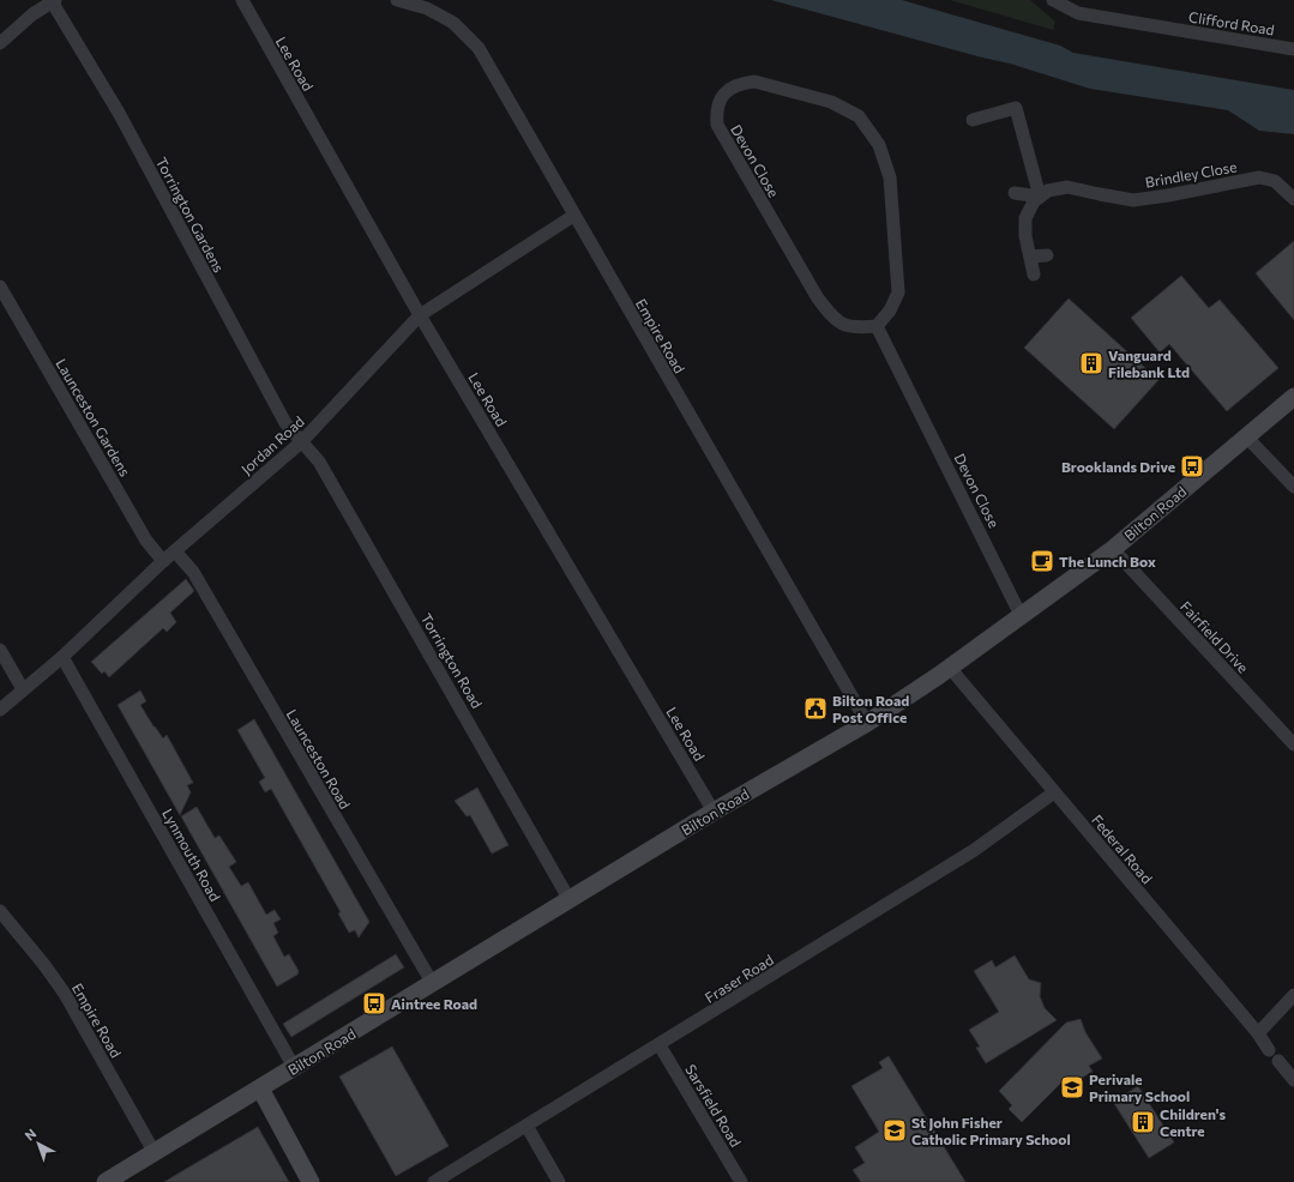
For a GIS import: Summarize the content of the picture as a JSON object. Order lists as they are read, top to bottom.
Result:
{
  "streets": {
    "street": [
      "Clifford Road",
      "Lee Road",
      "Devon Close",
      "Brindley Close",
      "Torrington Gardens",
      "Empire Road",
      "Launceston Gardens",
      "Jordan Road",
      "Bilton Road",
      "Fairfield Drive",
      "Torrington Road",
      "Launceston Road",
      "Federal Road",
      "Lynmouth Road",
      "Fraser Road",
      "Sarsfield Road"
    ]
  },
  "crossings": [
    ["Lee Road", "Jordan Road"],
    ["Lee Road", "Bilton Road"],
    ["Devon Close", "Bilton Road"],
    ["Torrington Gardens", "Jordan Road"],
    ["Torrington Gardens", "Torrington Road"],
    ["Empire Road", "Jordan Road"],
    ["Empire Road", "Bilton Road"],
    ["Launceston Gardens", "Jordan Road"],
    ["Jordan Road", "Torrington Road"],
    ["Jordan Road", "Launceston Road"],
    ["Jordan Road", "Lynmouth Road"],
    ["Bilton Road", "Fairfield Drive"],
    ["Bilton Road", "Torrington Road"],
    ["Bilton Road", "Launceston Road"],
    ["Bilton Road", "Federal Road"],
    ["Bilton Road", "Lynmouth Road"],
    ["Federal Road", "Fraser Road"],
    ["Fraser Road", "Sarsfield Road"]
  ],
  "places": {
    "building": ["Vanguard Filebank Ltd", "Children's Centre"],
    "bus stop": ["Brooklands Drive", "Aintree Road"],
    "cafe": ["The Lunch Box"],
    "public building": ["Bilton Road Post Office"],
    "school or university": ["Perivale Primary School", "St John Fisher Catholic Primary School"]
  },
  "north": "top left"
}
